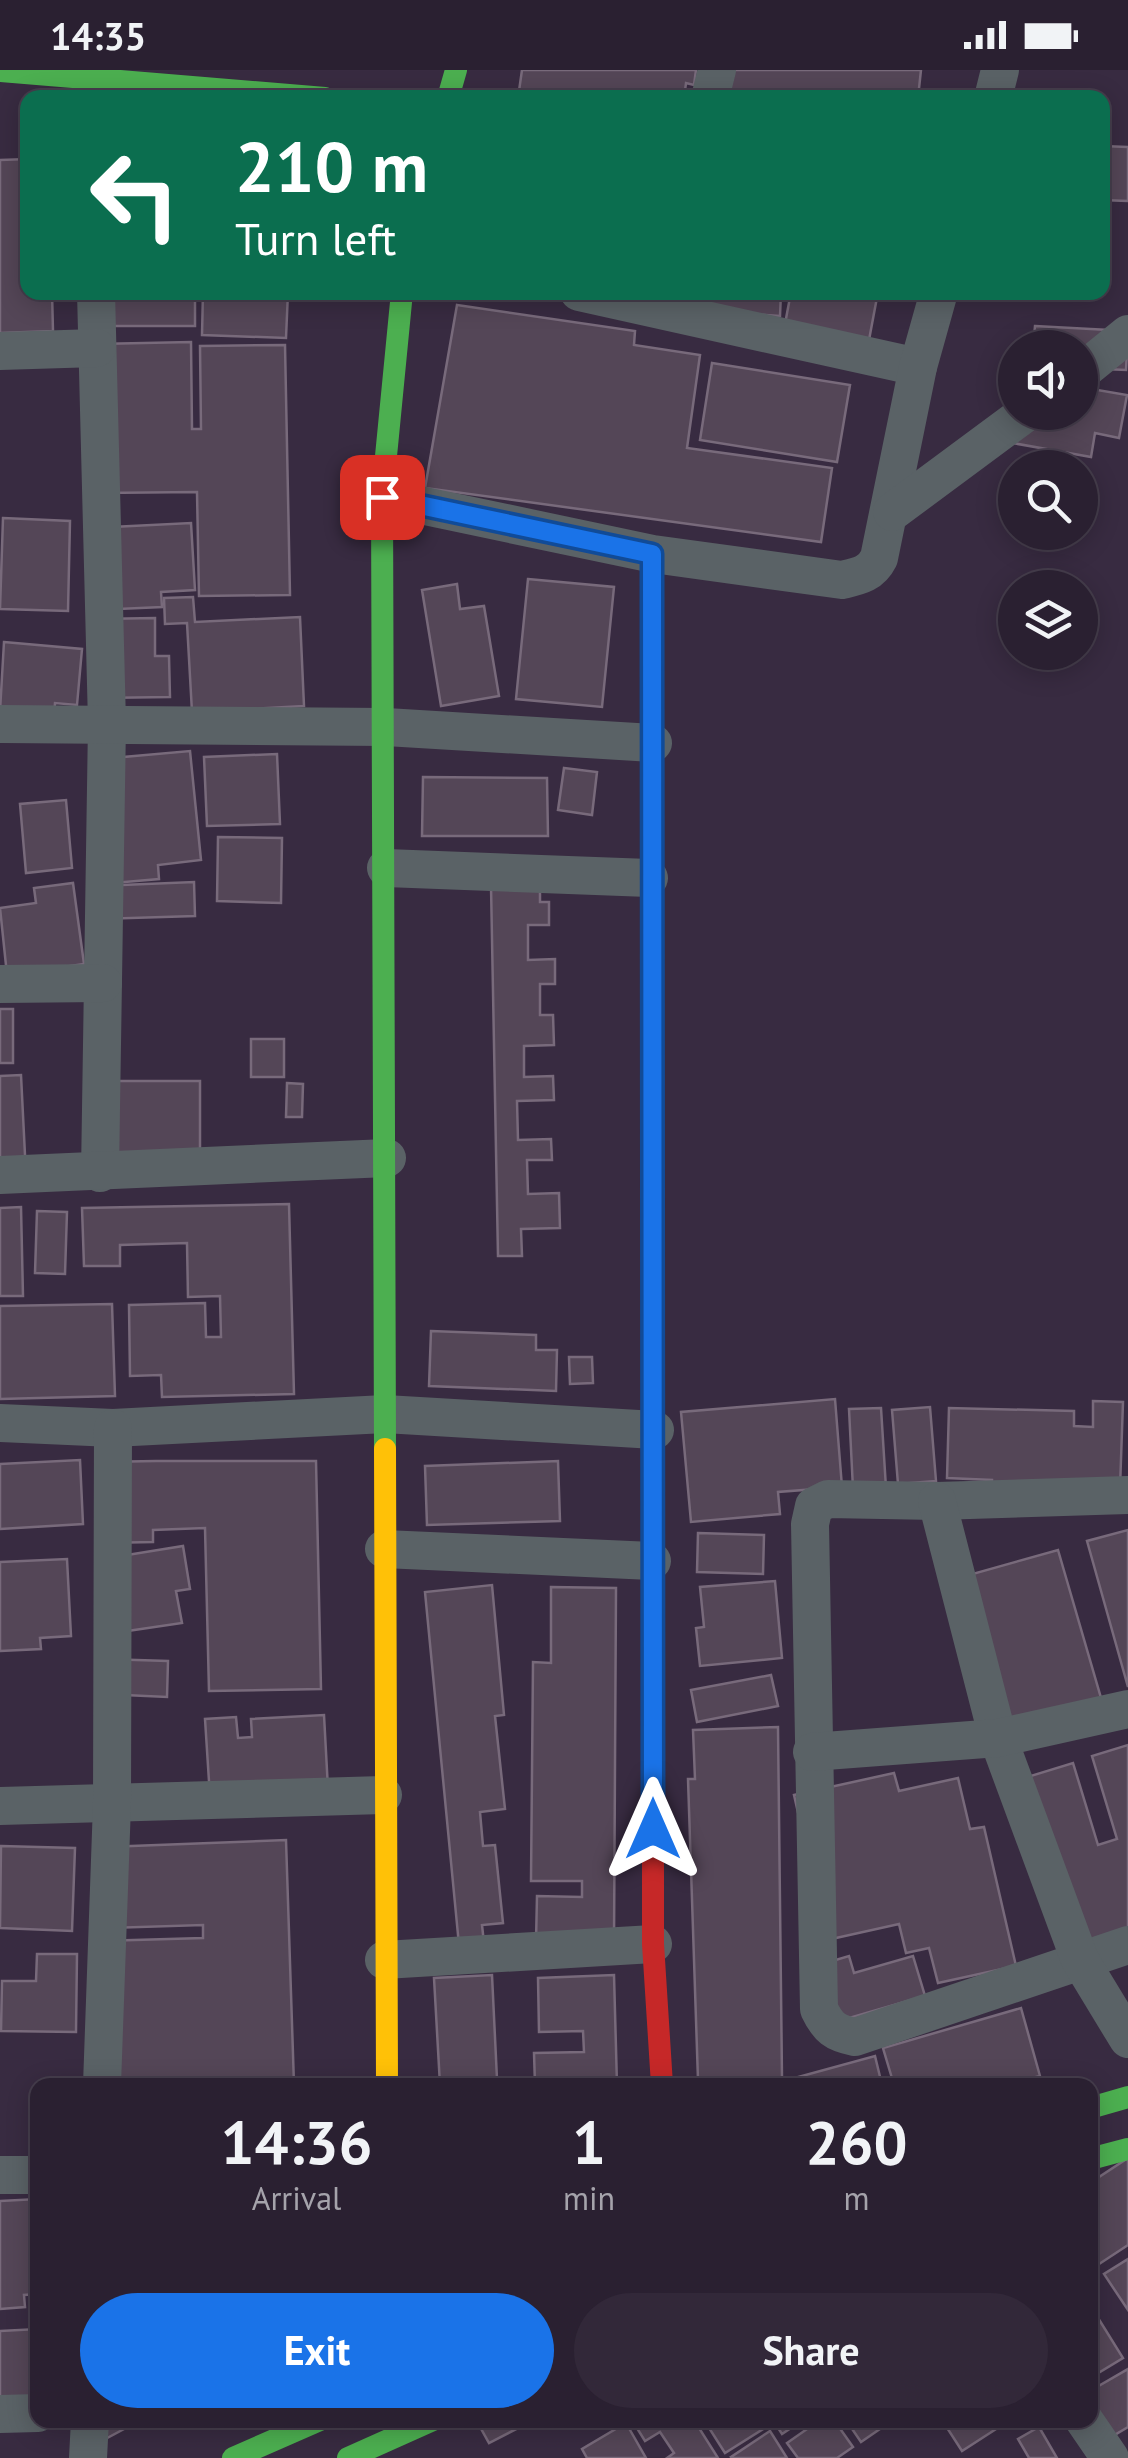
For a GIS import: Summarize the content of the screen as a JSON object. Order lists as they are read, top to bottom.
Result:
{
  "page": {
    "status": "14:35",
    "turn": ["210 m", "Turn left"],
    "eta": [
      "14:36",
      "Arrival",
      "1",
      "min",
      "260",
      "m"
    ],
    "buttons": ["Exit", "Share"]
  }
}
